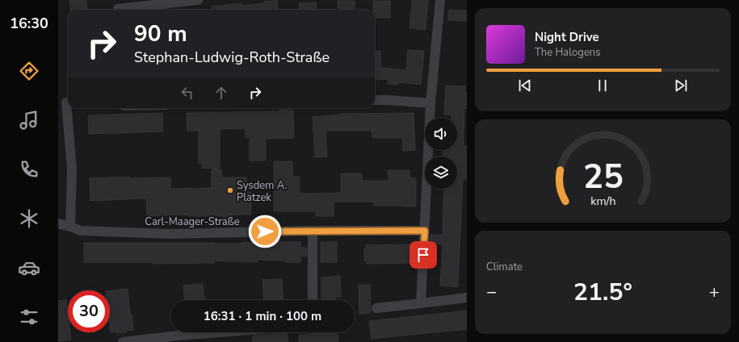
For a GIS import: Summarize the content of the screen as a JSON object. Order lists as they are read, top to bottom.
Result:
{
  "streets": {
    "street": ["Carl-Maager-Straße"]
  },
  "places": ["Sysdem A. Platzek"],
  "page": {
    "tabs": "16:30",
    "turn": ["90 m", "Stephan-Ludwig-Roth-Straße"],
    "song": ["Night Drive", "The Halogens"],
    "tile": "Climate",
    "heat": ["−", "21.5°", "+"],
    "limit": "30",
    "trip": "16:31 · 1 min · 100 m",
    "gauge": ["25", "km/h"]
  }
}
